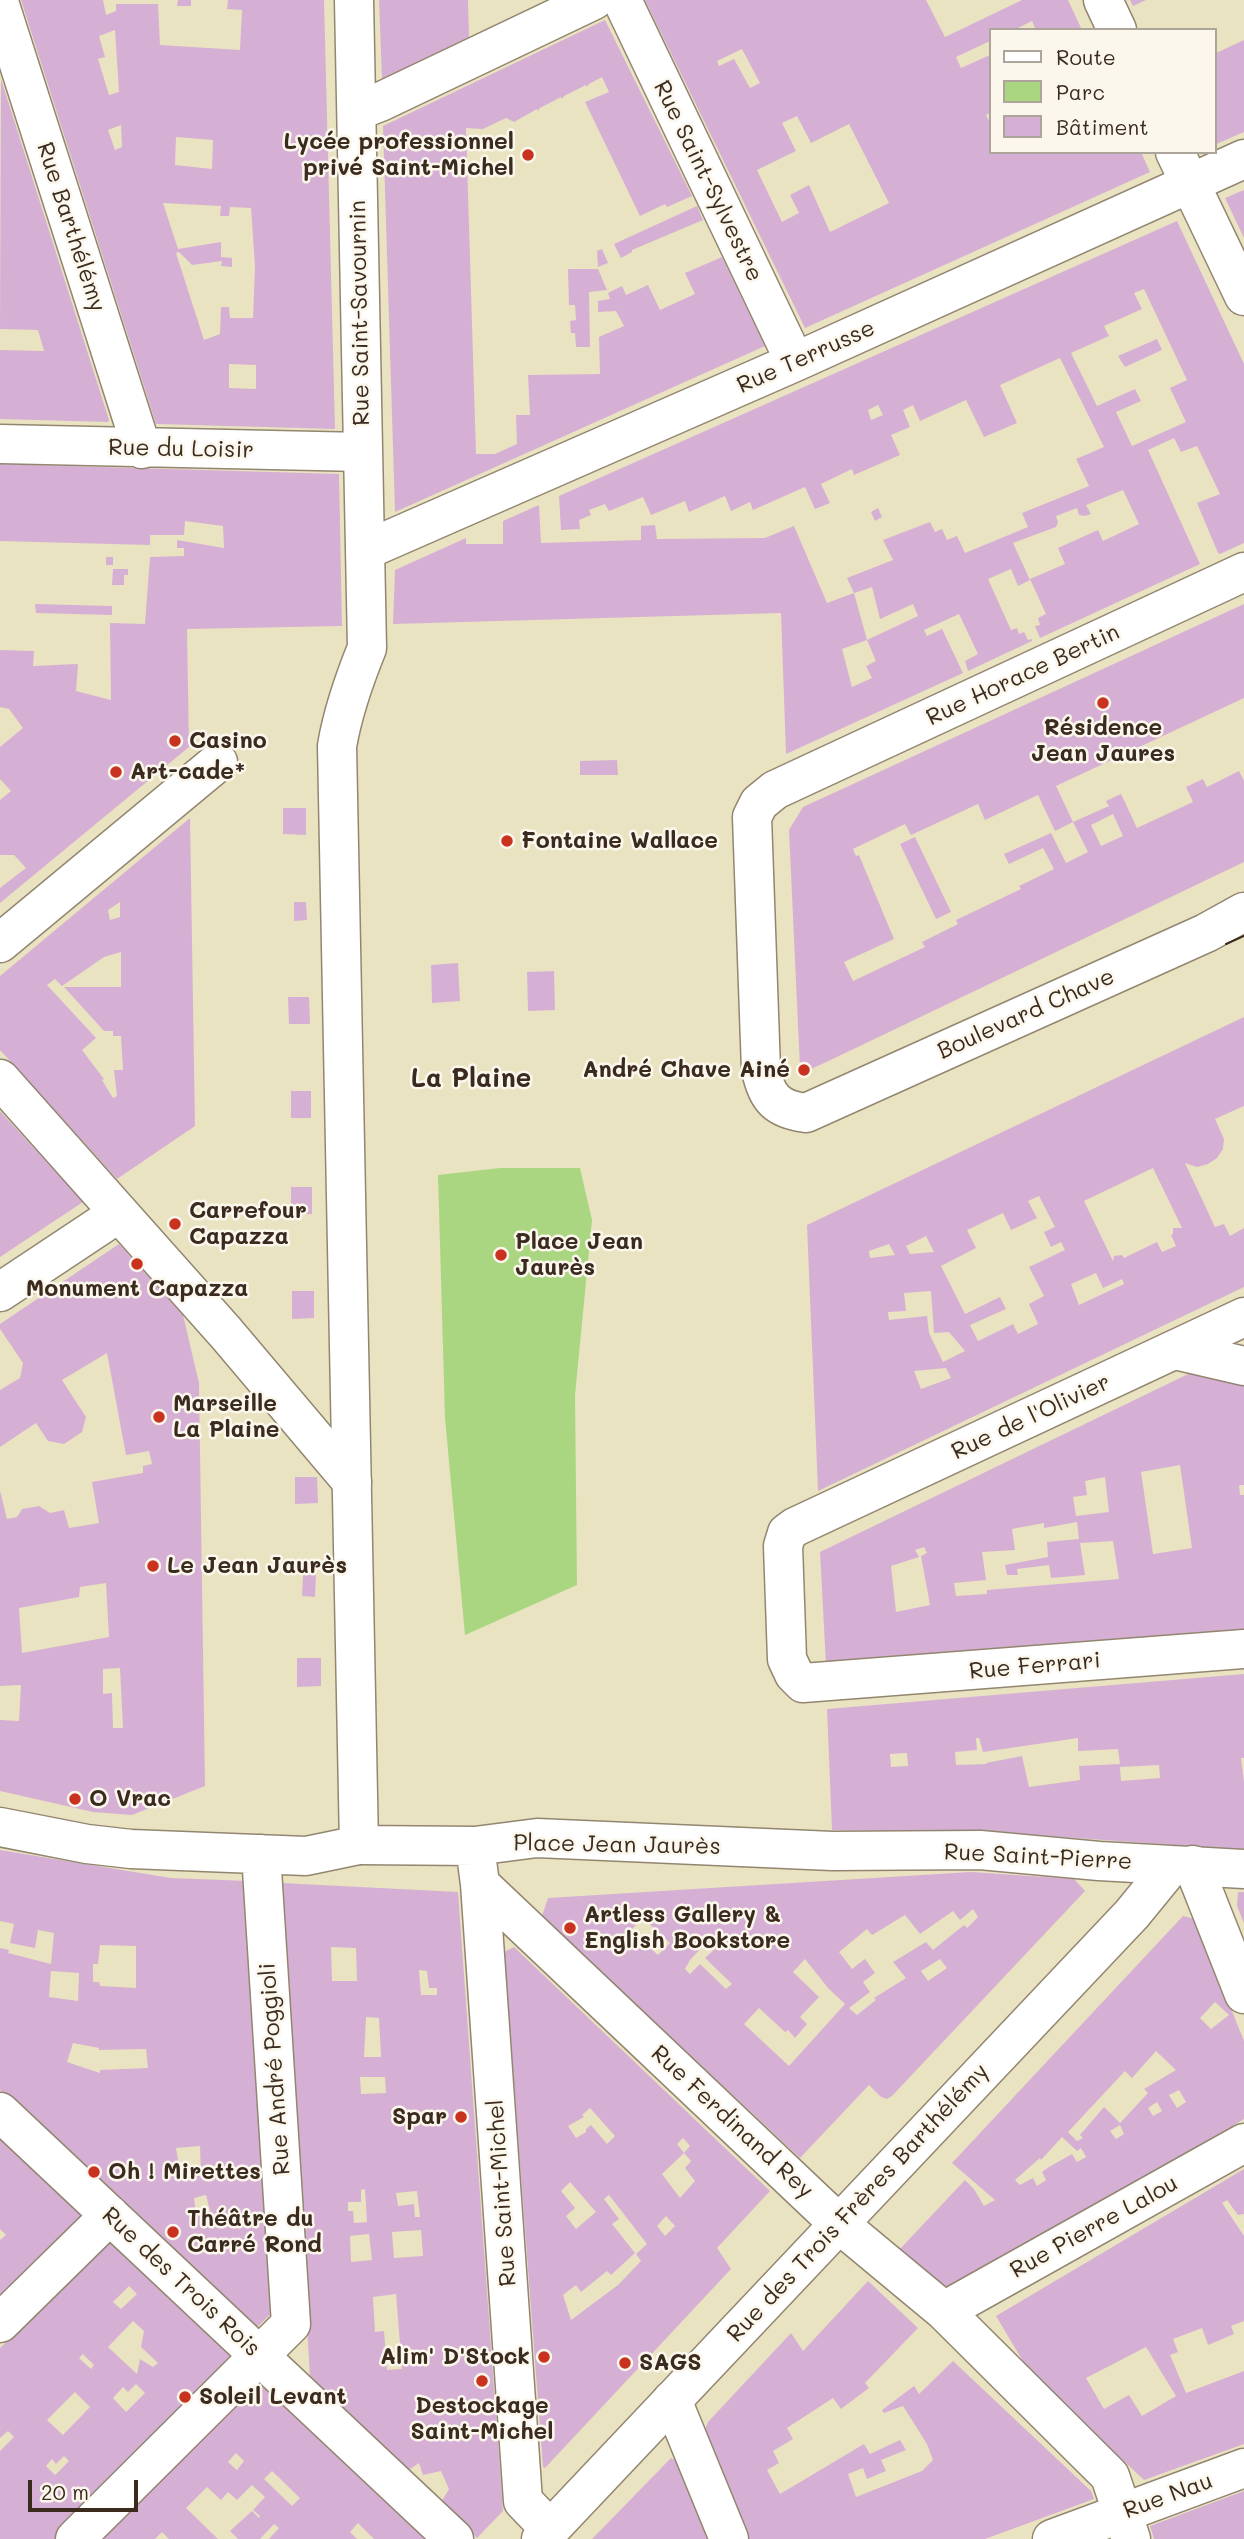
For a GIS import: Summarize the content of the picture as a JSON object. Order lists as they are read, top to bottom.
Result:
{
  "streets": {
    "street": [
      "Rue Saint-Sylvestre",
      "Rue Barthélémy",
      "Rue Saint-Savournin",
      "Rue Terrusse",
      "Rue du Loisir",
      "Rue Horace Bertin",
      "Boulevard Chave",
      "Rue de l'Olivier",
      "Rue Ferrari",
      "Place Jean Jaurès",
      "Rue Saint-Pierre",
      "Rue André Poggioli",
      "Rue Ferdinand Rey",
      "Rue Saint-Michel",
      "Rue des Trois Frères Barthélémy",
      "Rue Pierre Lalou",
      "Rue des Trois Rois",
      "Rue Nau"
    ]
  },
  "crossings": [
    ["Rue Saint-Sylvestre", "Rue Terrusse"],
    ["Rue Barthélémy", "Rue du Loisir"],
    ["Rue Saint-Savournin", "Rue Terrusse"],
    ["Rue Saint-Savournin", "Rue du Loisir"],
    ["Rue Horace Bertin", "Boulevard Chave"],
    ["Rue de l'Olivier", "Rue Ferrari"],
    ["Place Jean Jaurès", "Rue Saint-Pierre"],
    ["Place Jean Jaurès", "Rue André Poggioli"],
    ["Place Jean Jaurès", "Rue Saint-Michel"],
    ["Rue Saint-Pierre", "Rue des Trois Frères Barthélémy"],
    ["Rue André Poggioli", "Rue des Trois Rois"],
    ["Rue Ferdinand Rey", "Rue Saint-Michel"],
    ["Rue Ferdinand Rey", "Rue des Trois Frères Barthélémy"],
    ["Rue Ferdinand Rey", "Rue Pierre Lalou"],
    ["Rue Ferdinand Rey", "Rue Nau"],
    ["Rue Saint-Michel", "Rue des Trois Frères Barthélémy"]
  ],
  "districts": ["La Plaine"],
  "places": [
    "Lycée professionnel privé Saint-Michel",
    "Résidence Jean Jaures",
    "Casino",
    "Art-cade*",
    "Fontaine Wallace",
    "André Chave Ainé",
    "Carrefour Capazza",
    "Place Jean Jaurès",
    "Monument Capazza",
    "Marseille La Plaine",
    "Le Jean Jaurès",
    "O Vrac",
    "Artless Gallery & English Bookstore",
    "Spar",
    "Oh ! Mirettes",
    "Théâtre du Carré Rond",
    "Alim' D'Stock",
    "SAGS",
    "Destockage Saint-Michel",
    "Soleil Levant"
  ],
  "legend": ["Route", "Parc", "Bâtiment"],
  "scale_bar": "20 m"
}
